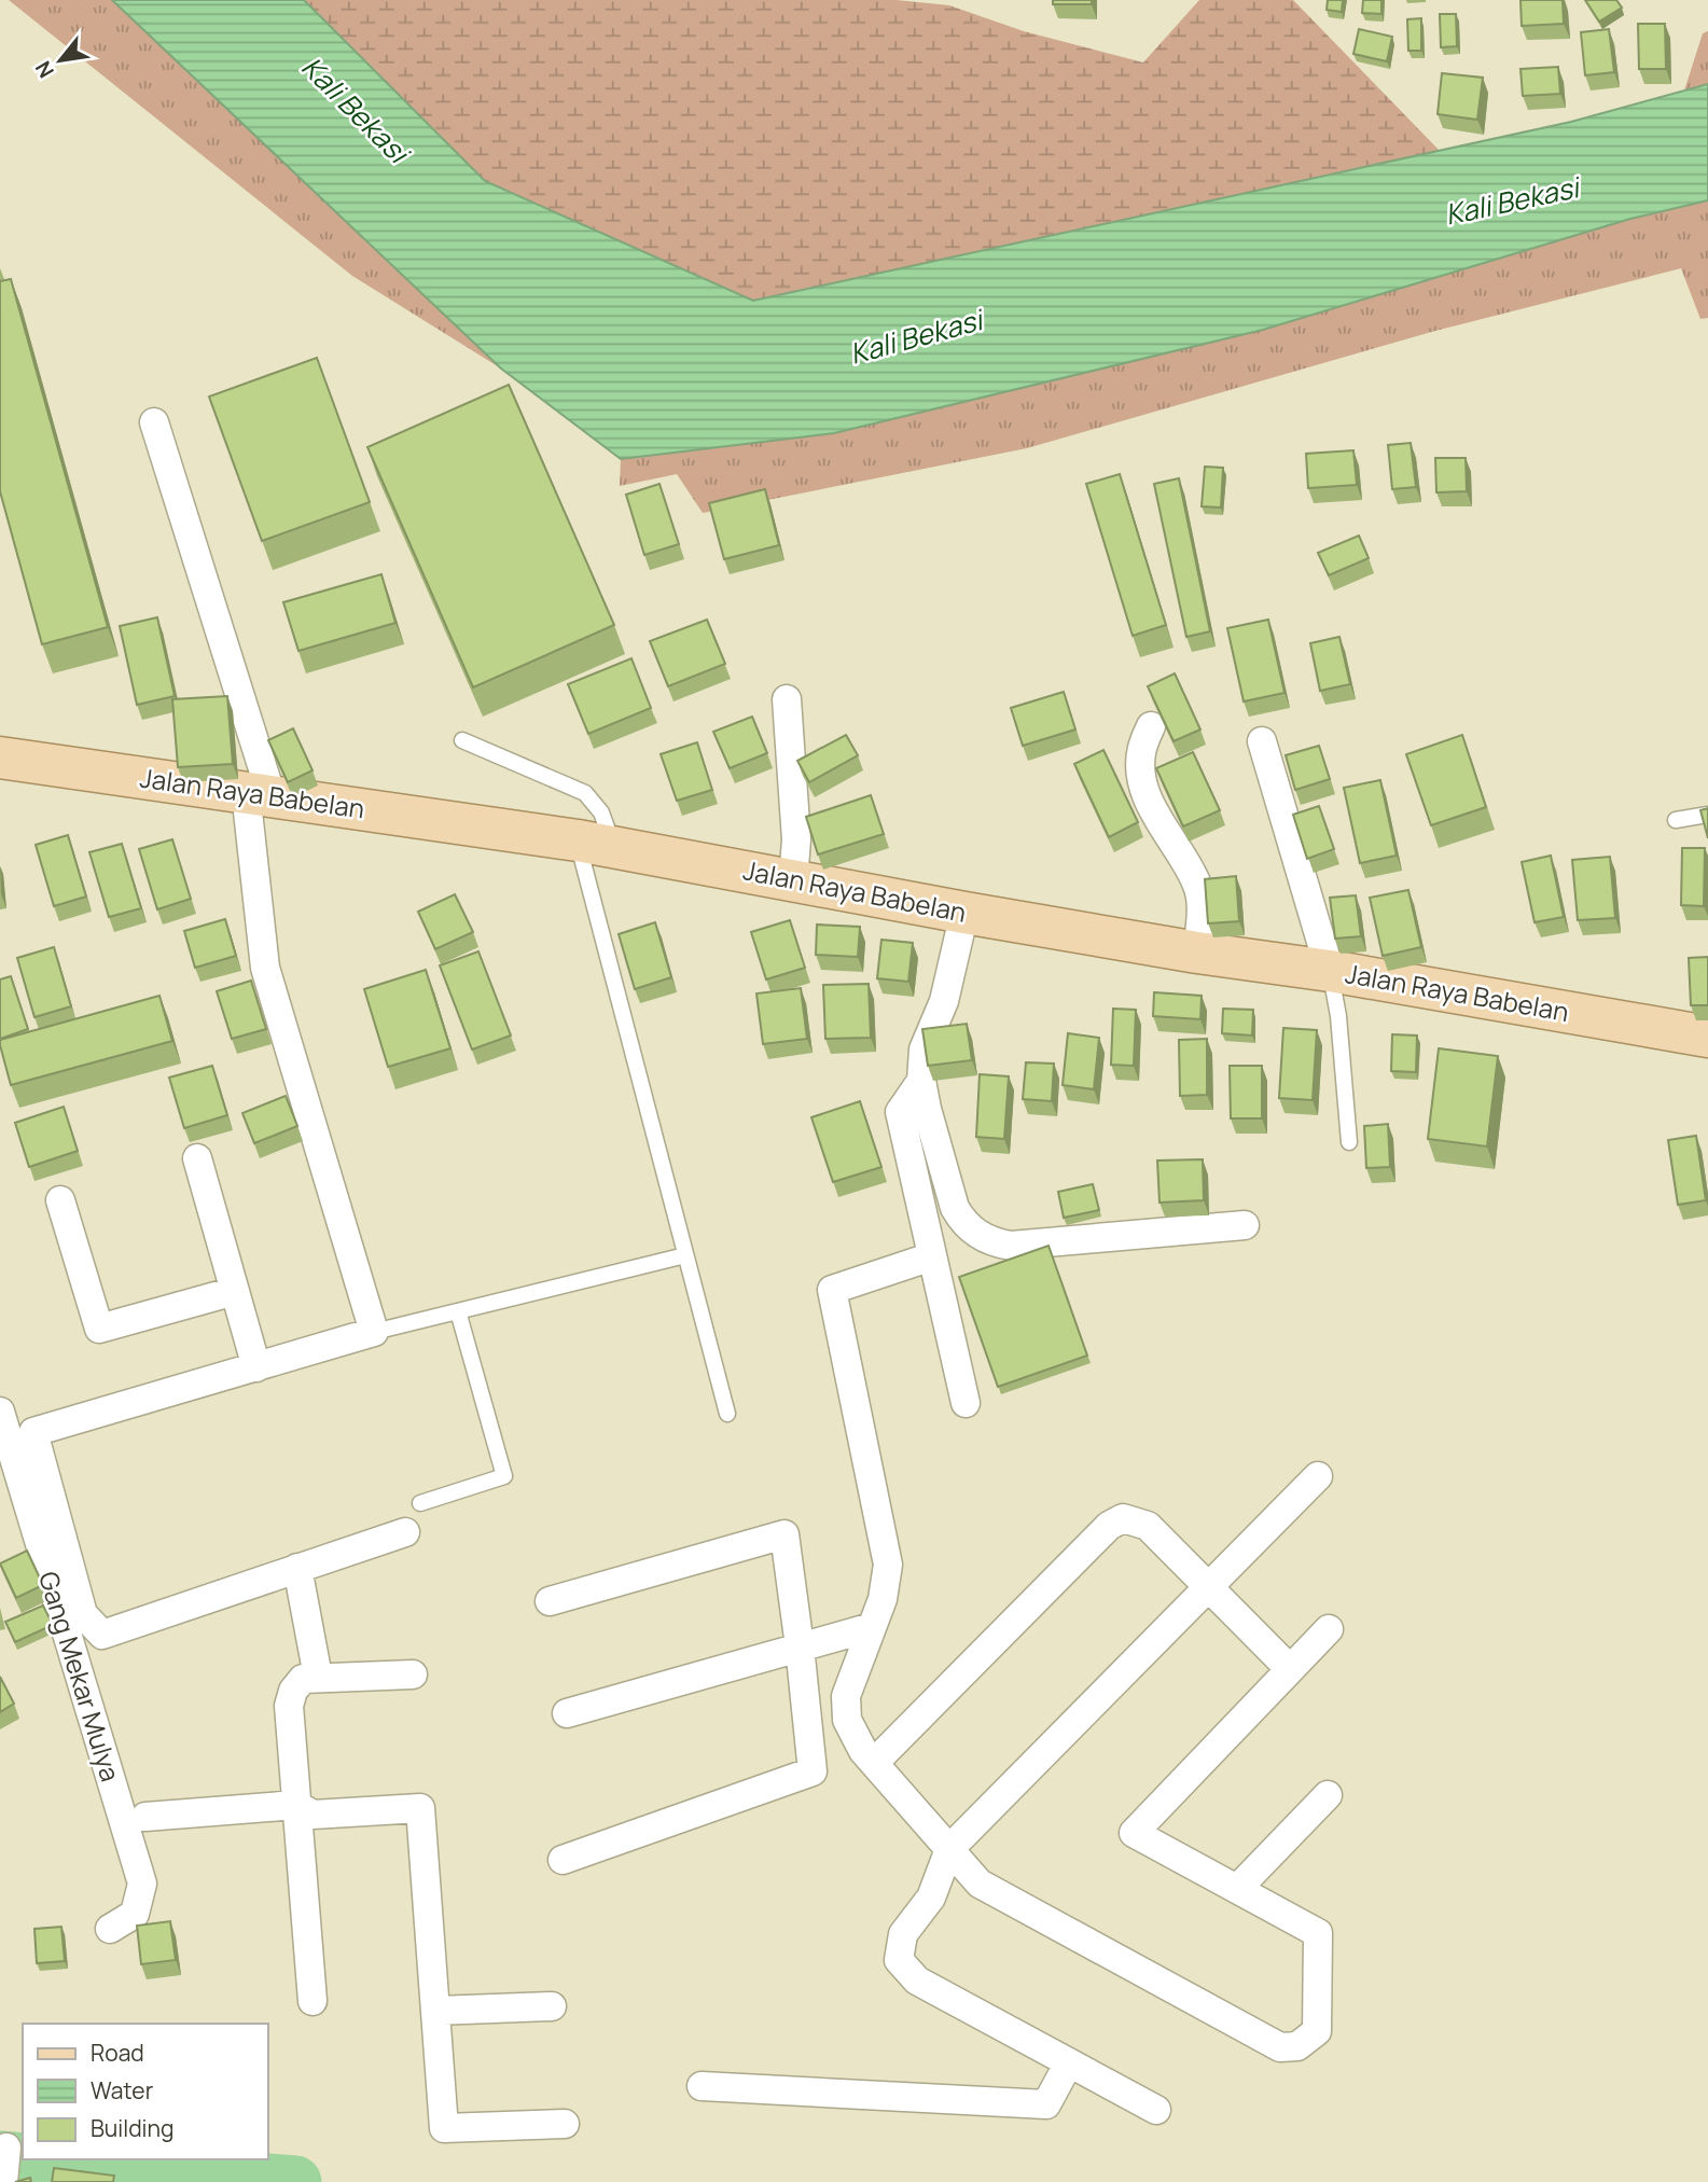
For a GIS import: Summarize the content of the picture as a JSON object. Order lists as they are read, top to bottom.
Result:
{
  "streets": {
    "main road": ["Jalan Raya Babelan"],
    "street": ["Gang Mekar Mulya"]
  },
  "water": ["Kali Bekasi"],
  "legend": ["Road", "Water", "Building"],
  "north": "bottom left"
}
